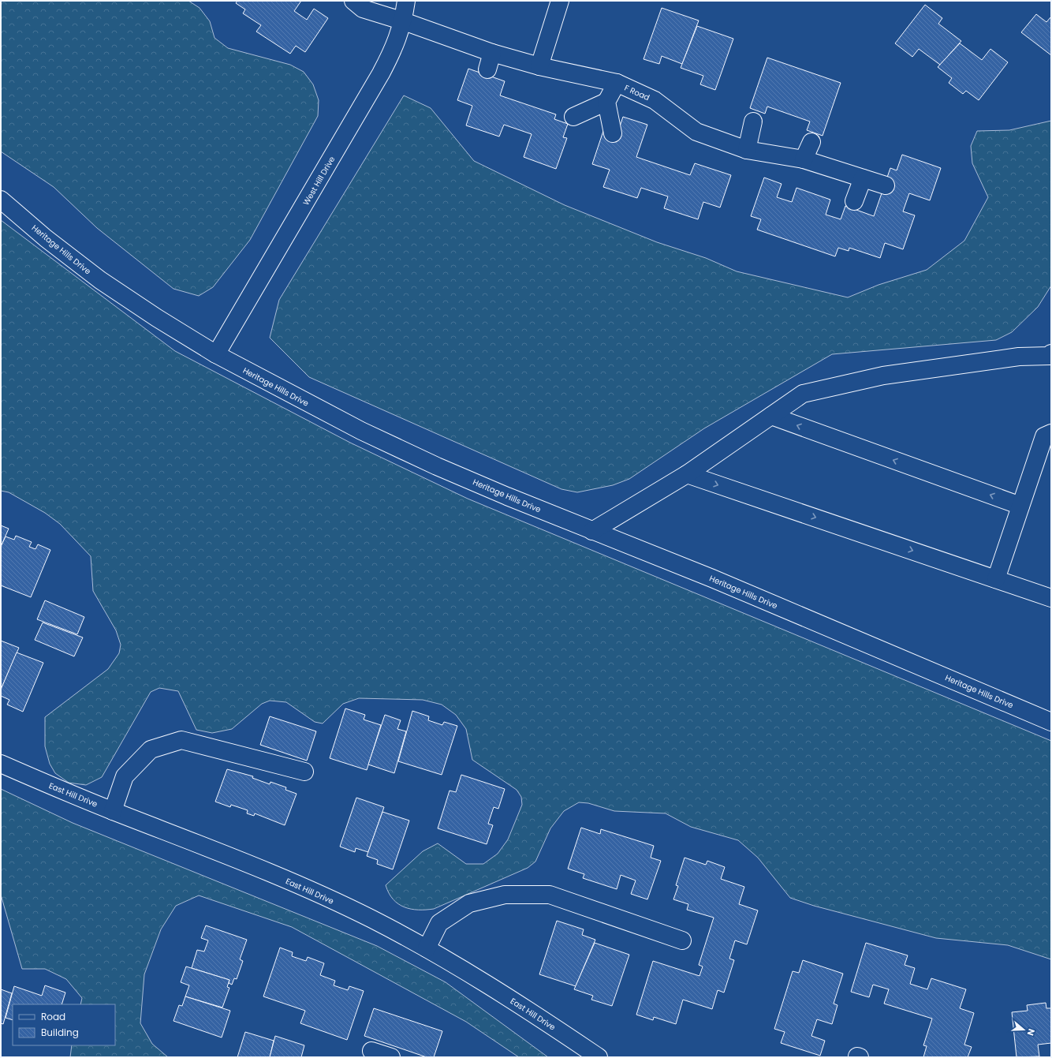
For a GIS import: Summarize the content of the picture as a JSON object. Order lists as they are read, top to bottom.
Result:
{
  "streets": {
    "street": [
      "F Road",
      "West Hill Drive",
      "Heritage Hills Drive",
      "East Hill Drive"
    ]
  },
  "crossings": [
    ["F Road", "West Hill Drive"],
    ["West Hill Drive", "Heritage Hills Drive"]
  ],
  "legend": ["Road", "Building"],
  "north": "right"
}
